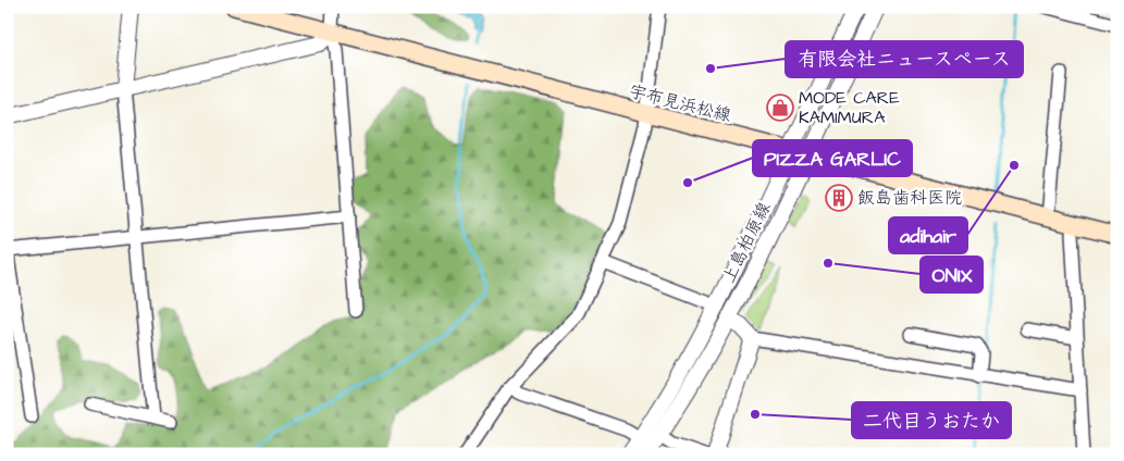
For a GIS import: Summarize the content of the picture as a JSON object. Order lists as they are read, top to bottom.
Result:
{
  "streets": {
    "main road": ["宇布見浜松線"],
    "street": ["上島柏原線"]
  },
  "crossings": [
    ["宇布見浜松線", "上島柏原線"]
  ],
  "places": {
    "other": [
      "有限会社ニュースペース",
      "adihair",
      "PIZZA GARLIC",
      "ONIX",
      "二代目うおたか"
    ],
    "shop": ["MODE CARE KAMIMURA"],
    "building": ["飯島歯科医院"]
  }
}
